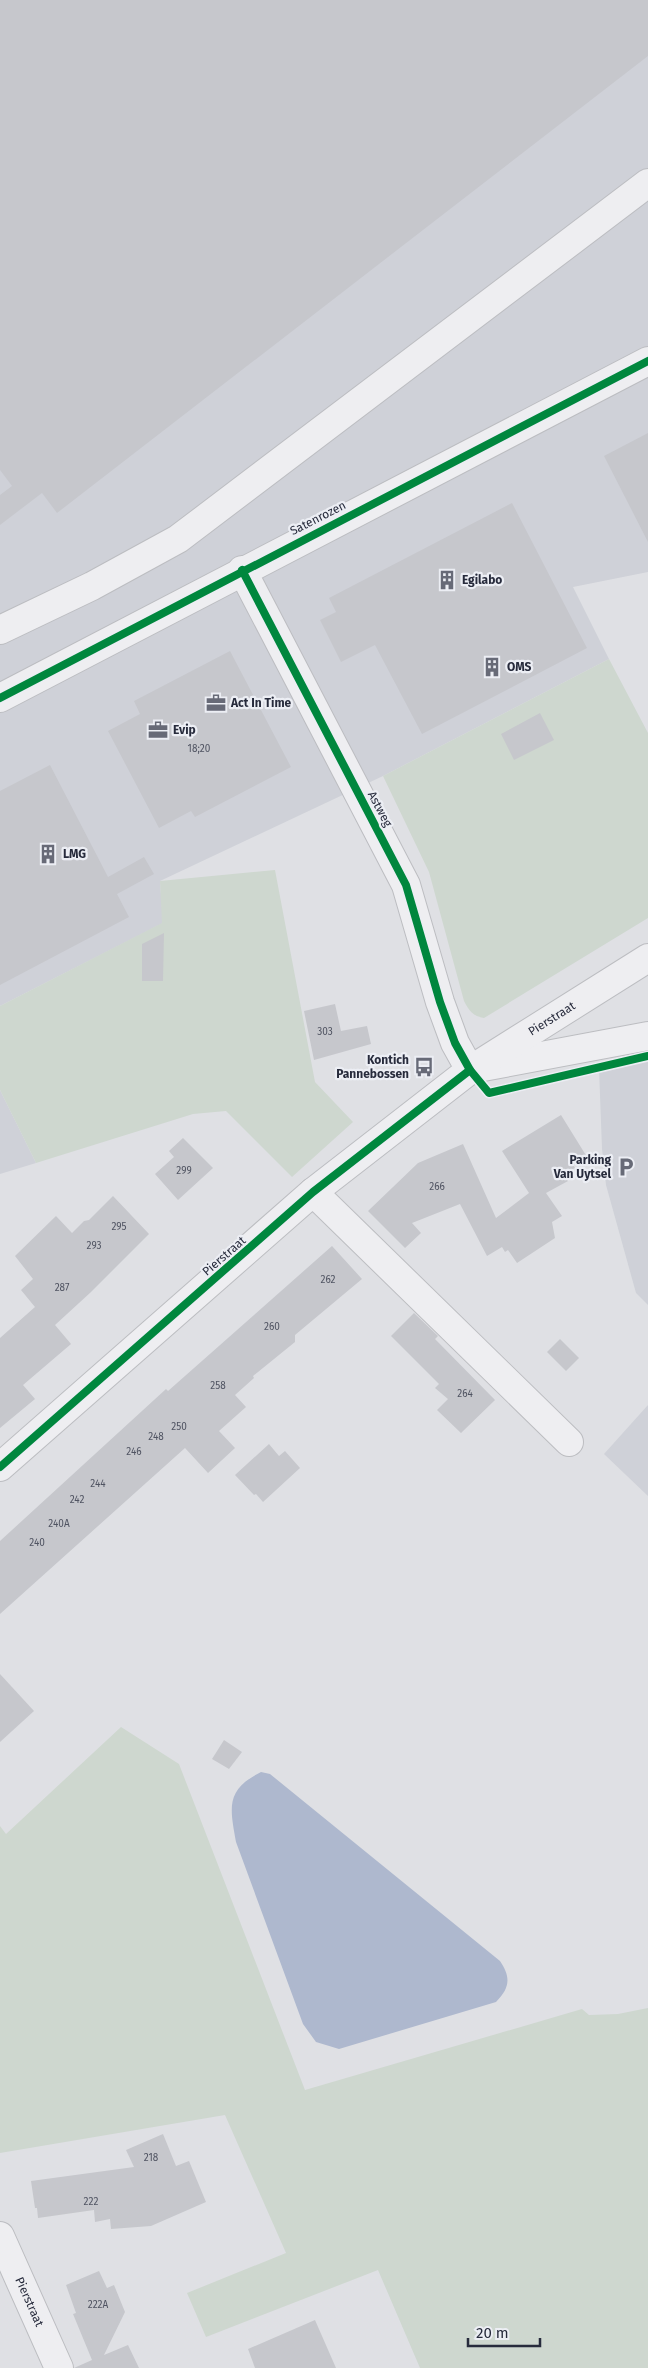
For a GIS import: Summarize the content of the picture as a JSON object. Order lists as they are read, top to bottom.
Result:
{
  "streets": {
    "street": ["Satenrozen", "Astweg", "Pierstraat"]
  },
  "crossings": [
    ["Satenrozen", "Astweg"],
    ["Astweg", "Pierstraat"]
  ],
  "places": {
    "building": ["Egilabo", "OMS", "LMG"],
    "office": ["Act In Time", "Evip"],
    "bus stop": ["Kontich Pannebossen"],
    "parking": ["Parking Van Uytsel"]
  },
  "house_numbers": [
    "18;20",
    "303",
    "299",
    "266",
    "295",
    "293",
    "262",
    "287",
    "260",
    "258",
    "264",
    "250",
    "248",
    "246",
    "244",
    "242",
    "240A",
    "240",
    "218",
    "222",
    "222A"
  ],
  "scale_bar": "20 m"
}
